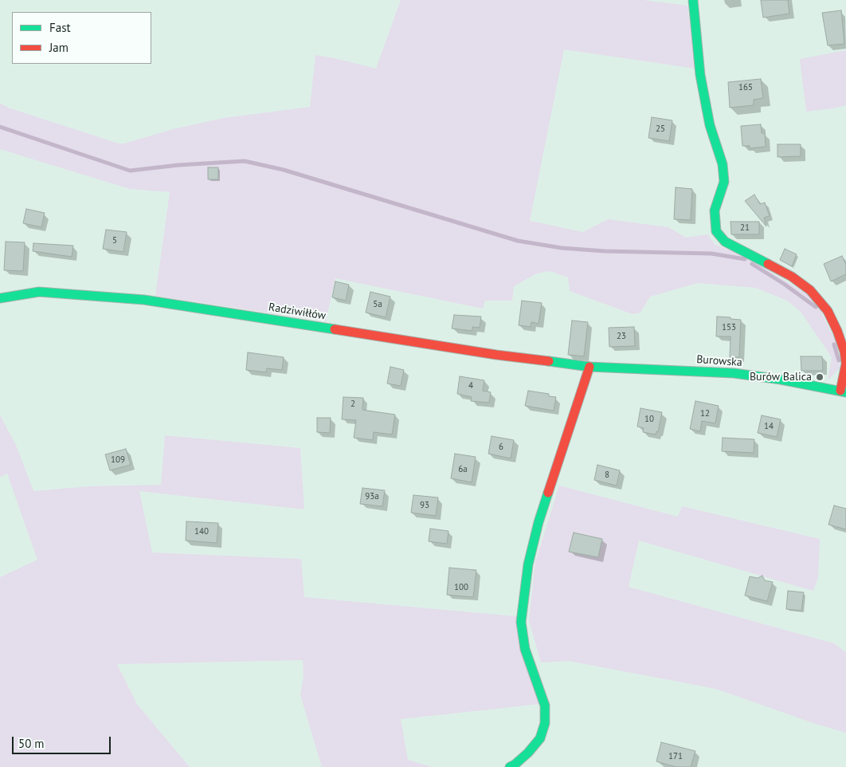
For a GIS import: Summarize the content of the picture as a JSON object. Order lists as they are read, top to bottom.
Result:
{
  "streets": {
    "street": ["Radziwiłłów", "Burowska"]
  },
  "crossings": [
    ["Radziwiłłów", "Burowska"]
  ],
  "places": ["Burów Balica"],
  "house_numbers": [
    "165",
    "25",
    "21",
    "5",
    "5a",
    "153",
    "23",
    "4",
    "2",
    "12",
    "10",
    "14",
    "6",
    "109",
    "6a",
    "8",
    "93a",
    "93",
    "140",
    "100",
    "171"
  ],
  "legend": ["Fast", "Jam"],
  "scale_bar": "50 m"
}
